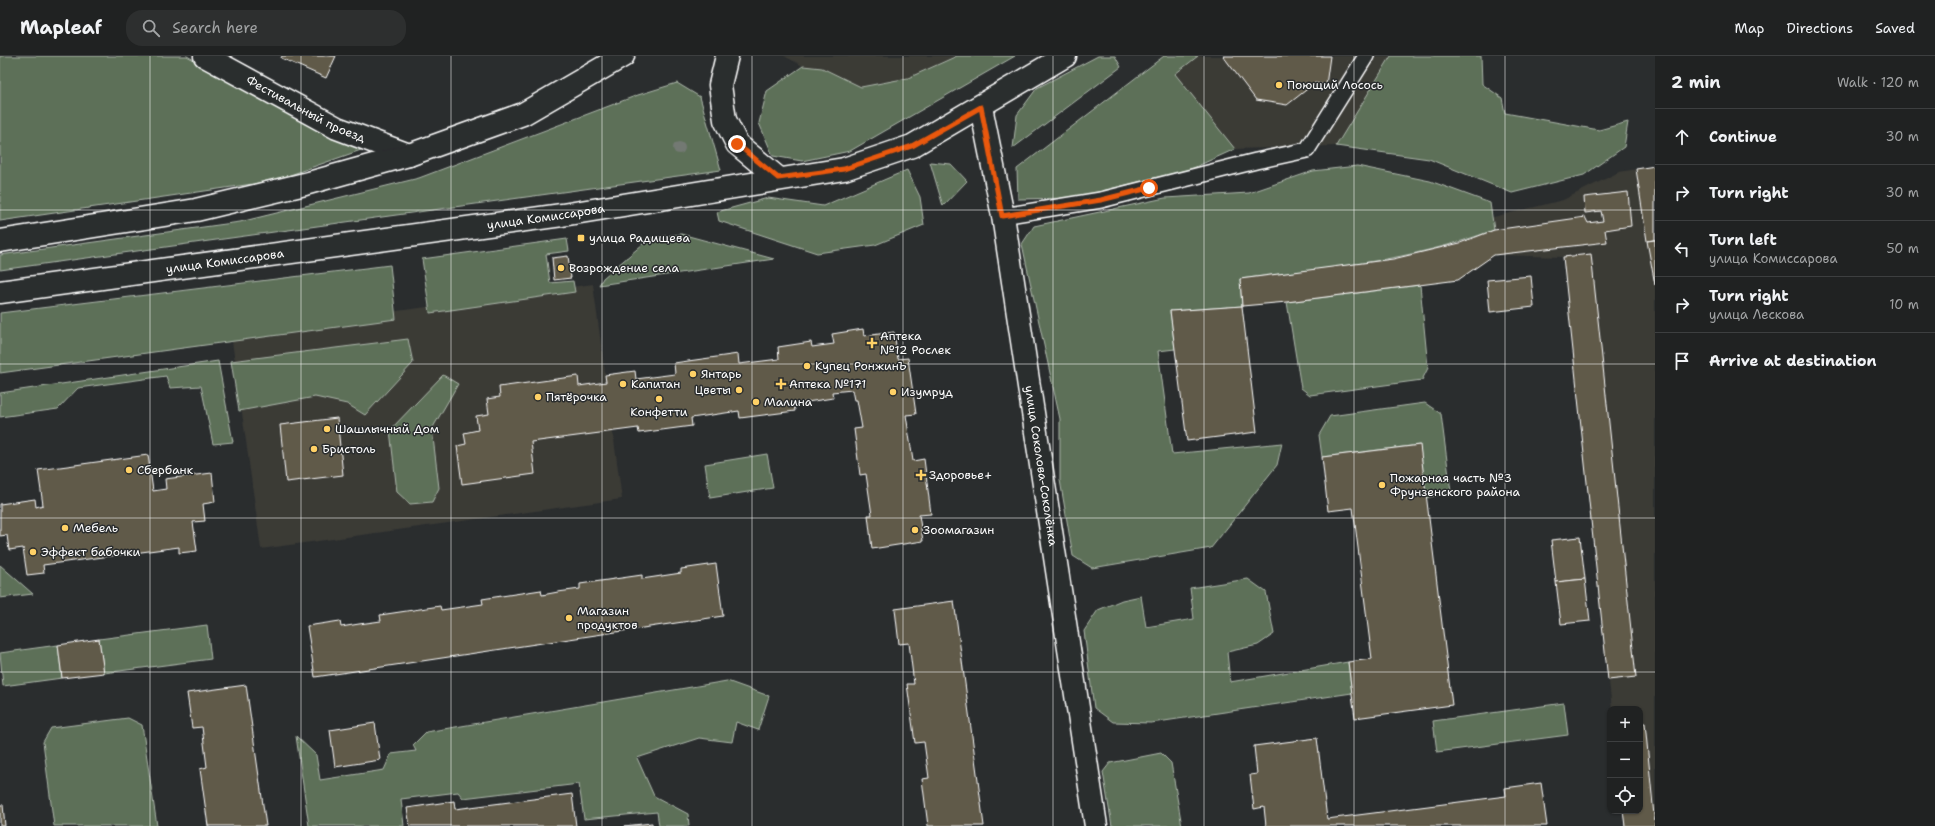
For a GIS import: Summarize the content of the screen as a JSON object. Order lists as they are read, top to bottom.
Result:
{
  "streets": {
    "main road": ["Фестивальный проезд", "улица Комиссарова", "улица Соколова-Соколёнка"]
  },
  "crossings": [
    ["улица Комиссарова", "улица Соколова-Соколёнка"]
  ],
  "places": {
    "other": [
      "Поющий Лосось",
      "Возрождение села",
      "Купец РонжинЪ",
      "Янтарь",
      "Капитан",
      "Цветы",
      "Изумруд",
      "Пятёрочка",
      "Конфетти",
      "Малина",
      "Шашлычный Дом",
      "Бристоль",
      "Сбербанк",
      "Пожарная часть №3 Фрунзенского района",
      "Мебель",
      "Зоомагазин",
      "Эффект бабочки",
      "Магазин продуктов"
    ],
    "transit": ["улица Радищева"],
    "health": ["Аптека №12 Рослек", "Аптека №171", "Здоровье+"]
  },
  "page": {
    "header": "Mapleaf",
    "search": "Search here",
    "nav": ["Map", "Directions", "Saved"],
    "heading": ["2 min", "Walk · 120 m"],
    "list": [
      ["Continue", "30 m"],
      ["Turn right", "30 m"],
      ["Turn left", "улица Комиссарова", "50 m"],
      ["Turn right", "улица Лескова", "10 m"],
      "Arrive at destination"
    ],
    "map_buttons": ["+", "−"]
  }
}
